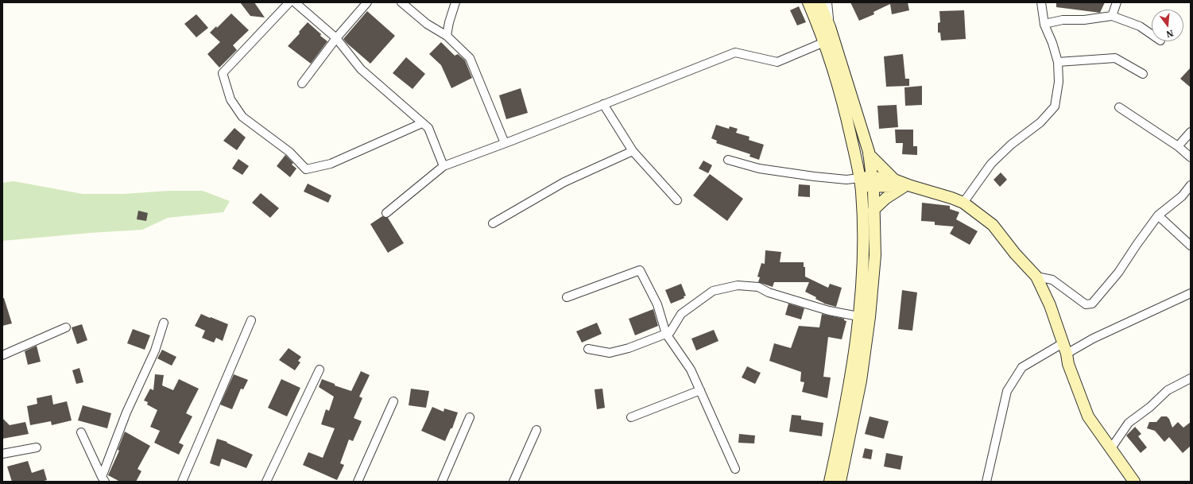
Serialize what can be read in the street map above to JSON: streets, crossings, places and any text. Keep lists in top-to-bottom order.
{
  "north": "bottom"
}
